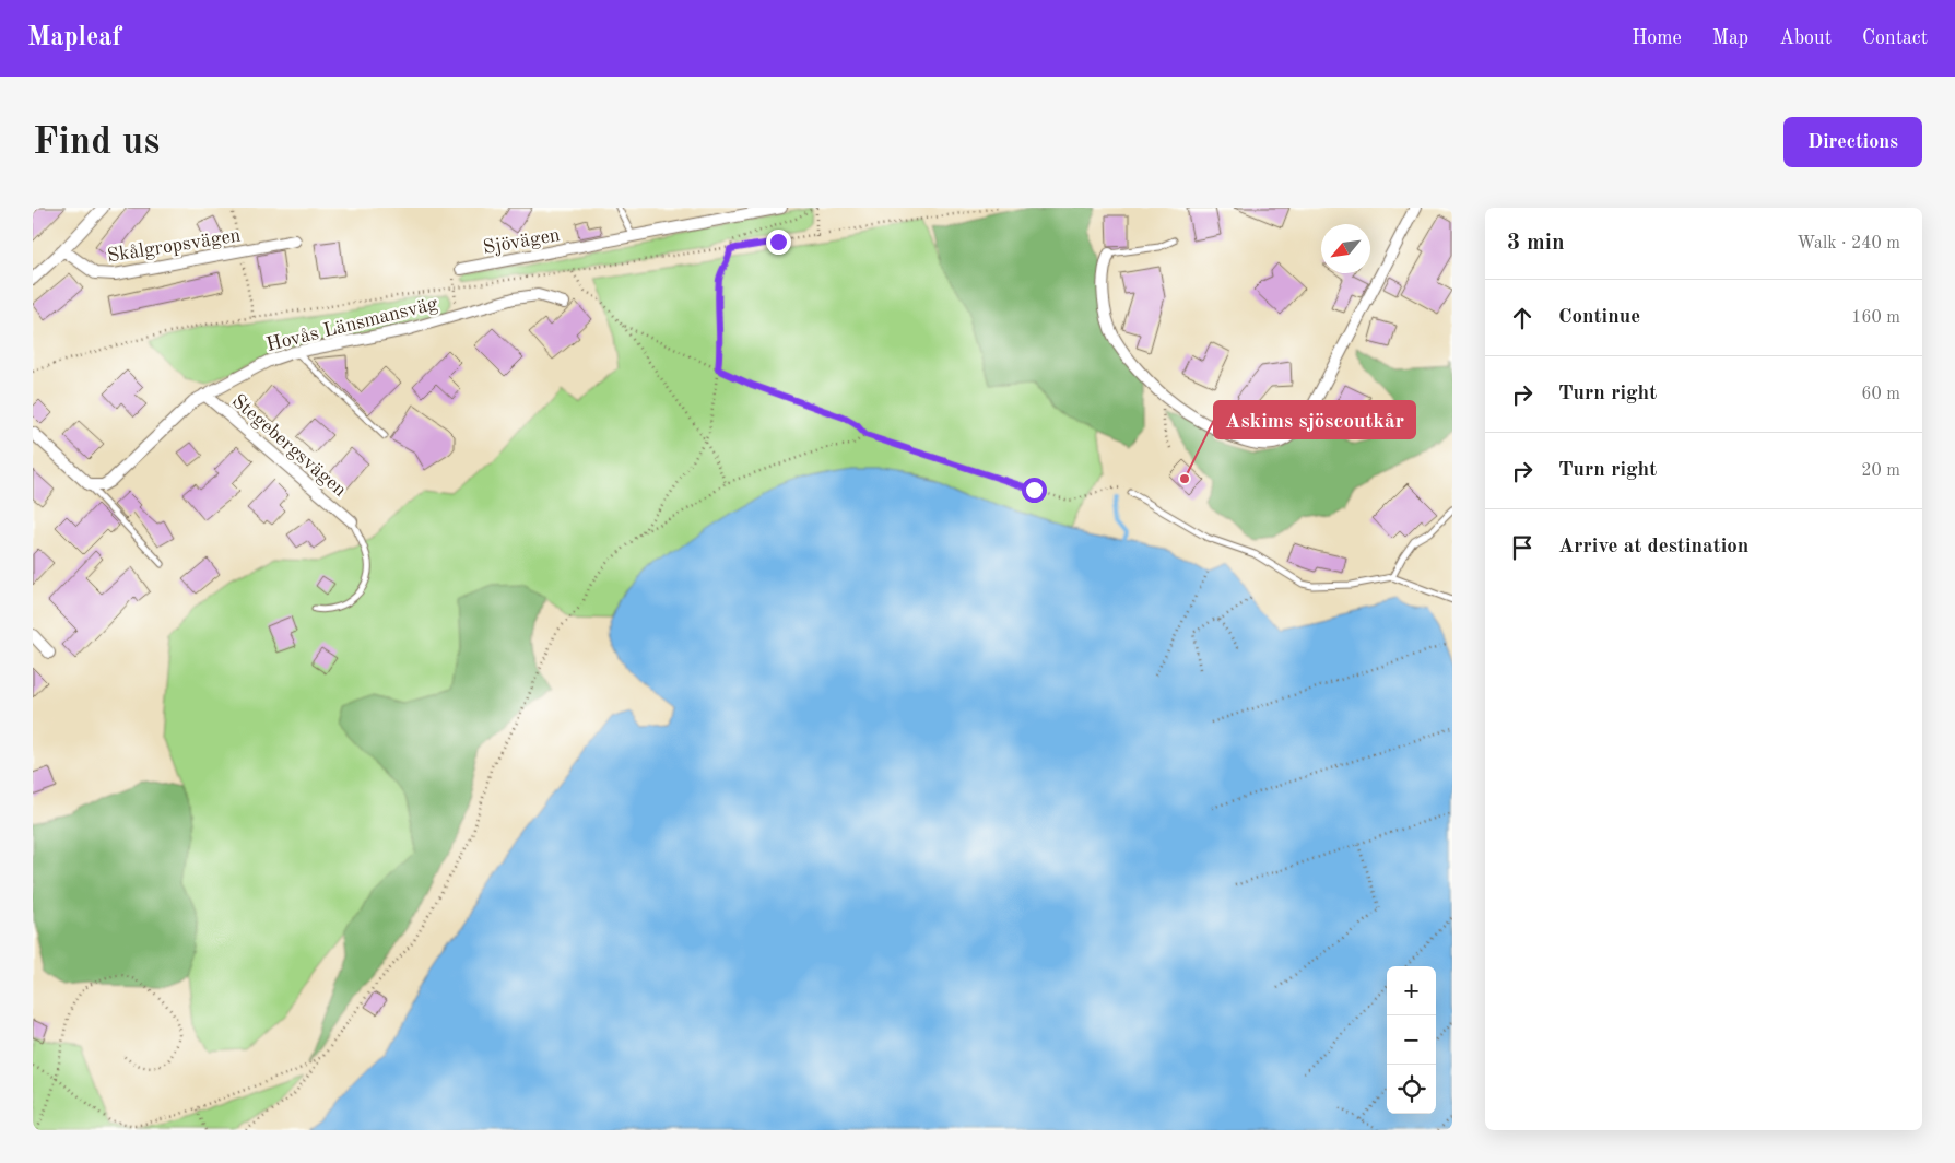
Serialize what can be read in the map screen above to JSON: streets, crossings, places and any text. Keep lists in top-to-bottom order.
{
  "streets": {
    "street": [
      "Sjövägen",
      "Skålgropsvägen",
      "Hovås Länsmansväg",
      "Stegebergsvägen"
    ]
  },
  "crossings": [
    ["Hovås Länsmansväg", "Stegebergsvägen"]
  ],
  "places": ["Askims sjöscoutkår"],
  "north": "bottom left",
  "page": {
    "header": "Mapleaf",
    "nav": [
      "Home",
      "Map",
      "About",
      "Contact"
    ],
    "buttons": "Directions",
    "title": "Find us",
    "heading": ["3 min", "Walk · 240 m"],
    "list": [
      ["Continue", "160 m"],
      ["Turn right", "60 m"],
      ["Turn right", "20 m"],
      "Arrive at destination"
    ],
    "map_buttons": ["+", "−"]
  }
}
